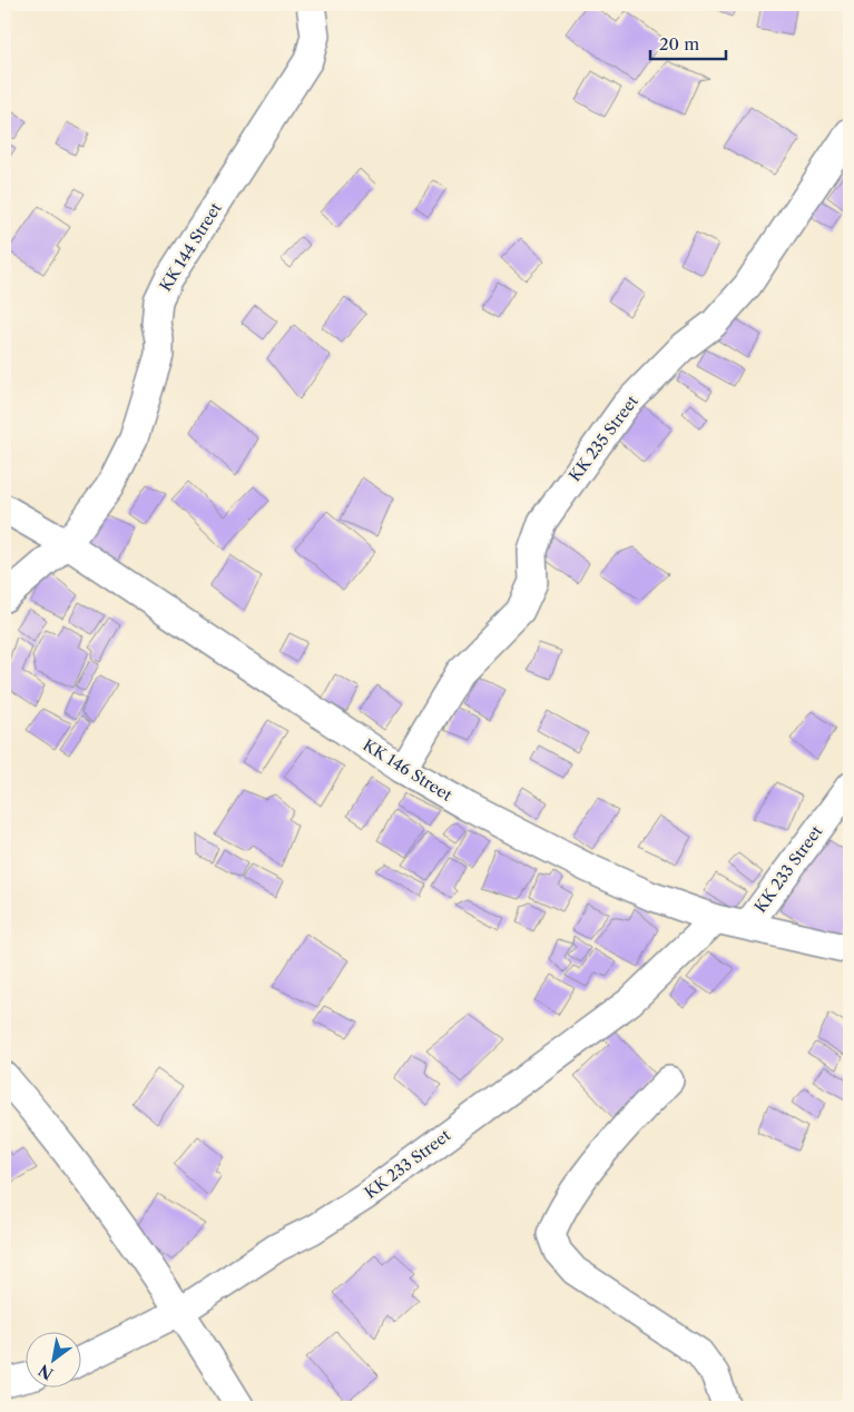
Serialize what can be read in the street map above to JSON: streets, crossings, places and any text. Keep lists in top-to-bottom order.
{
  "streets": {
    "street": [
      "KK 144 Street",
      "KK 235 Street",
      "KK 146 Street",
      "KK 233 Street"
    ]
  },
  "crossings": [
    ["KK 144 Street", "KK 146 Street"],
    ["KK 235 Street", "KK 146 Street"],
    ["KK 146 Street", "KK 233 Street"]
  ],
  "scale_bar": "20 m",
  "north": "bottom left"
}
